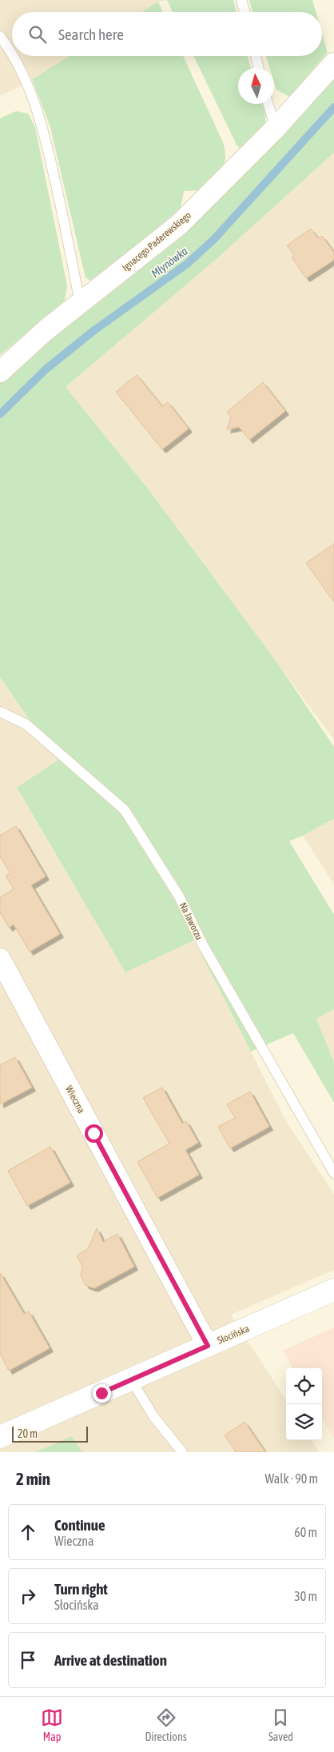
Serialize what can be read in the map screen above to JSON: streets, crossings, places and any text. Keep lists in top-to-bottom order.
{
  "streets": {
    "street": ["Ignacego Paderewskiego", "Wieczna", "Słocińska"],
    "lane": ["Na Jaworzu"]
  },
  "crossings": [
    ["Wieczna", "Słocińska"]
  ],
  "water": ["Młynówka"],
  "scale_bar": "20 m",
  "north": "top",
  "page": {
    "search": "Search here",
    "scale": "20 m",
    "heading": ["2 min", "Walk · 90 m"],
    "list": [
      ["Continue", "Wieczna", "60 m"],
      ["Turn right", "Słocińska", "30 m"],
      "Arrive at destination"
    ],
    "nav": ["Map", "Directions", "Saved"]
  }
}
